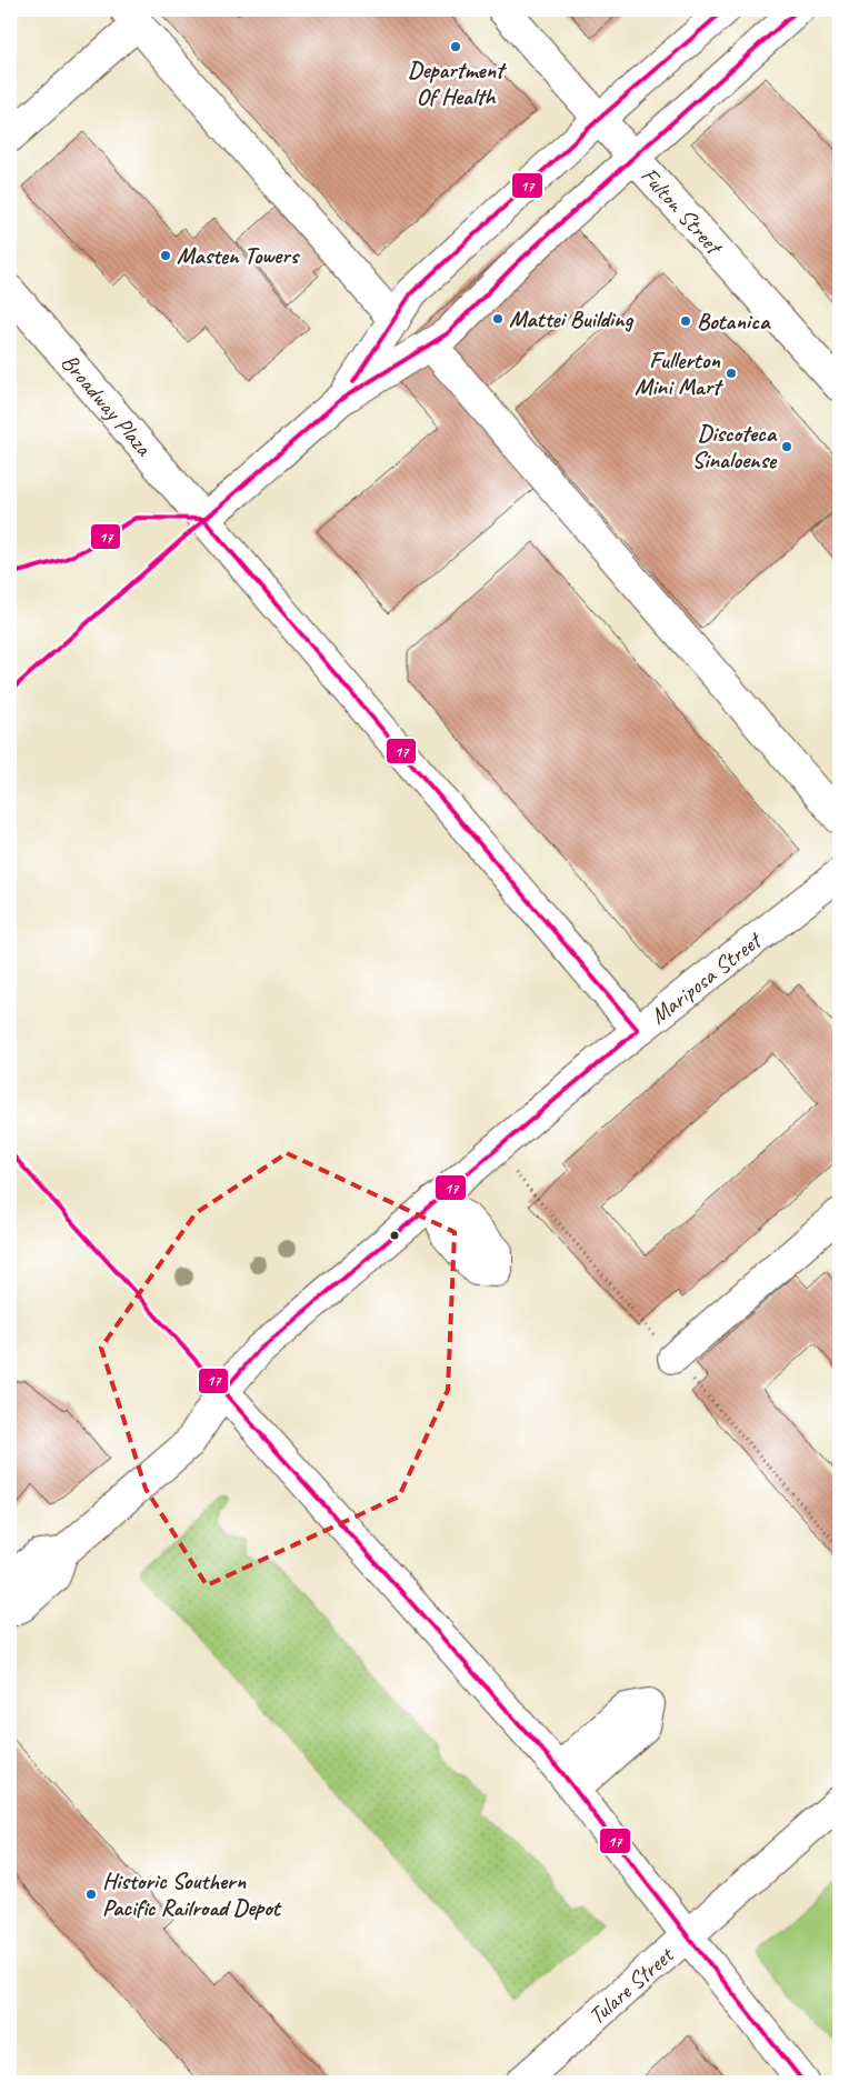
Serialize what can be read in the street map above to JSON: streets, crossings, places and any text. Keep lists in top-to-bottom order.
{
  "streets": {
    "street": [
      "Fulton Street",
      "Broadway Plaza",
      "Mariposa Street",
      "Tulare Street"
    ]
  },
  "crossings": [
    ["Broadway Plaza", "Mariposa Street"]
  ],
  "places": [
    "Department Of Health",
    "Masten Towers",
    "Mattei Building",
    "Botanica",
    "Fullerton Mini Mart",
    "Discoteca Sinaloense",
    "Historic Southern Pacific Railroad Depot"
  ],
  "lines": ["transit line 17"]
}
